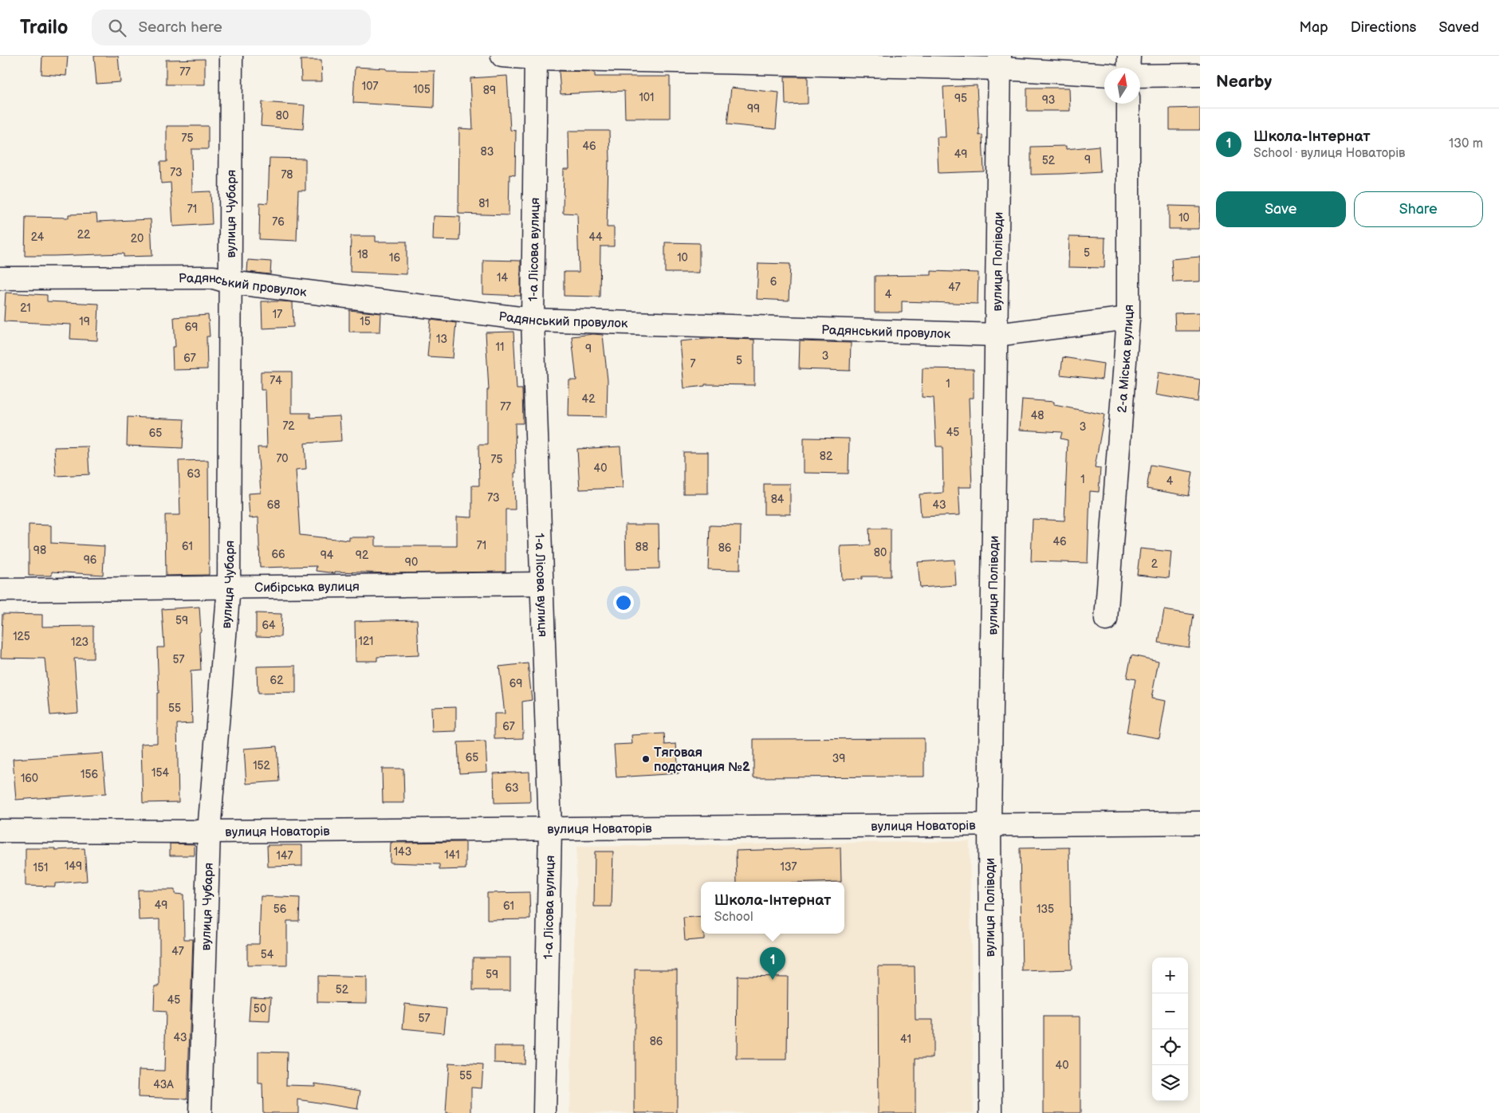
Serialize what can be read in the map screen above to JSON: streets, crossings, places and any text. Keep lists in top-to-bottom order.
{
  "streets": {
    "street": [
      "вулиця Чубаря",
      "1-а Лісова вулиця",
      "вулиця Поліводи",
      "Радянський провулок",
      "2-а Міська вулиця",
      "Сибірська вулиця",
      "вулиця Новаторів"
    ]
  },
  "crossings": [
    ["вулиця Чубаря", "Радянський провулок"],
    ["вулиця Чубаря", "Сибірська вулиця"],
    ["вулиця Чубаря", "вулиця Новаторів"],
    ["1-а Лісова вулиця", "Радянський провулок"],
    ["1-а Лісова вулиця", "Сибірська вулиця"],
    ["1-а Лісова вулиця", "вулиця Новаторів"],
    ["вулиця Поліводи", "Радянський провулок"],
    ["вулиця Поліводи", "вулиця Новаторів"],
    ["Радянський провулок", "2-а Міська вулиця"]
  ],
  "places": ["Тяговая подстанция №2"],
  "house_numbers": [
    "77",
    "107",
    "105",
    "89",
    "101",
    "95",
    "93",
    "99",
    "80",
    "75",
    "46",
    "83",
    "49",
    "9",
    "52",
    "73",
    "78",
    "81",
    "71",
    "10",
    "76",
    "22",
    "24",
    "44",
    "20",
    "5",
    "18",
    "16",
    "10",
    "14",
    "6",
    "47",
    "4",
    "21",
    "17",
    "19",
    "15",
    "69",
    "13",
    "11",
    "9",
    "3",
    "67",
    "5",
    "7",
    "74",
    "1",
    "42",
    "77",
    "48",
    "72",
    "3",
    "45",
    "65",
    "82",
    "70",
    "75",
    "40",
    "63",
    "1",
    "4",
    "73",
    "84",
    "68",
    "43",
    "46",
    "71",
    "61",
    "88",
    "86",
    "98",
    "80",
    "66",
    "94",
    "92",
    "96",
    "90",
    "2",
    "59",
    "64",
    "125",
    "121",
    "123",
    "57",
    "62",
    "69",
    "55",
    "67",
    "65",
    "39",
    "152",
    "154",
    "156",
    "160",
    "63",
    "143",
    "141",
    "147",
    "149",
    "137",
    "151",
    "49",
    "61",
    "56",
    "135",
    "47",
    "54",
    "59",
    "52",
    "45",
    "50",
    "57",
    "43",
    "41",
    "86",
    "40",
    "55",
    "43А"
  ],
  "north": "top",
  "page": {
    "header": "Trailo",
    "search": "Search here",
    "nav": ["Map", "Directions", "Saved"],
    "heading": "Nearby",
    "list": [
      {
        "mark": "1",
        "name": "Школа-Інтернат",
        "note": "School · вулиця Новаторів",
        "value": "130 m"
      }
    ],
    "buttons": ["Save", "Share"],
    "popup": ["Школа-Інтернат", "School"],
    "pins": "1",
    "map_buttons": ["+", "−"]
  }
}
